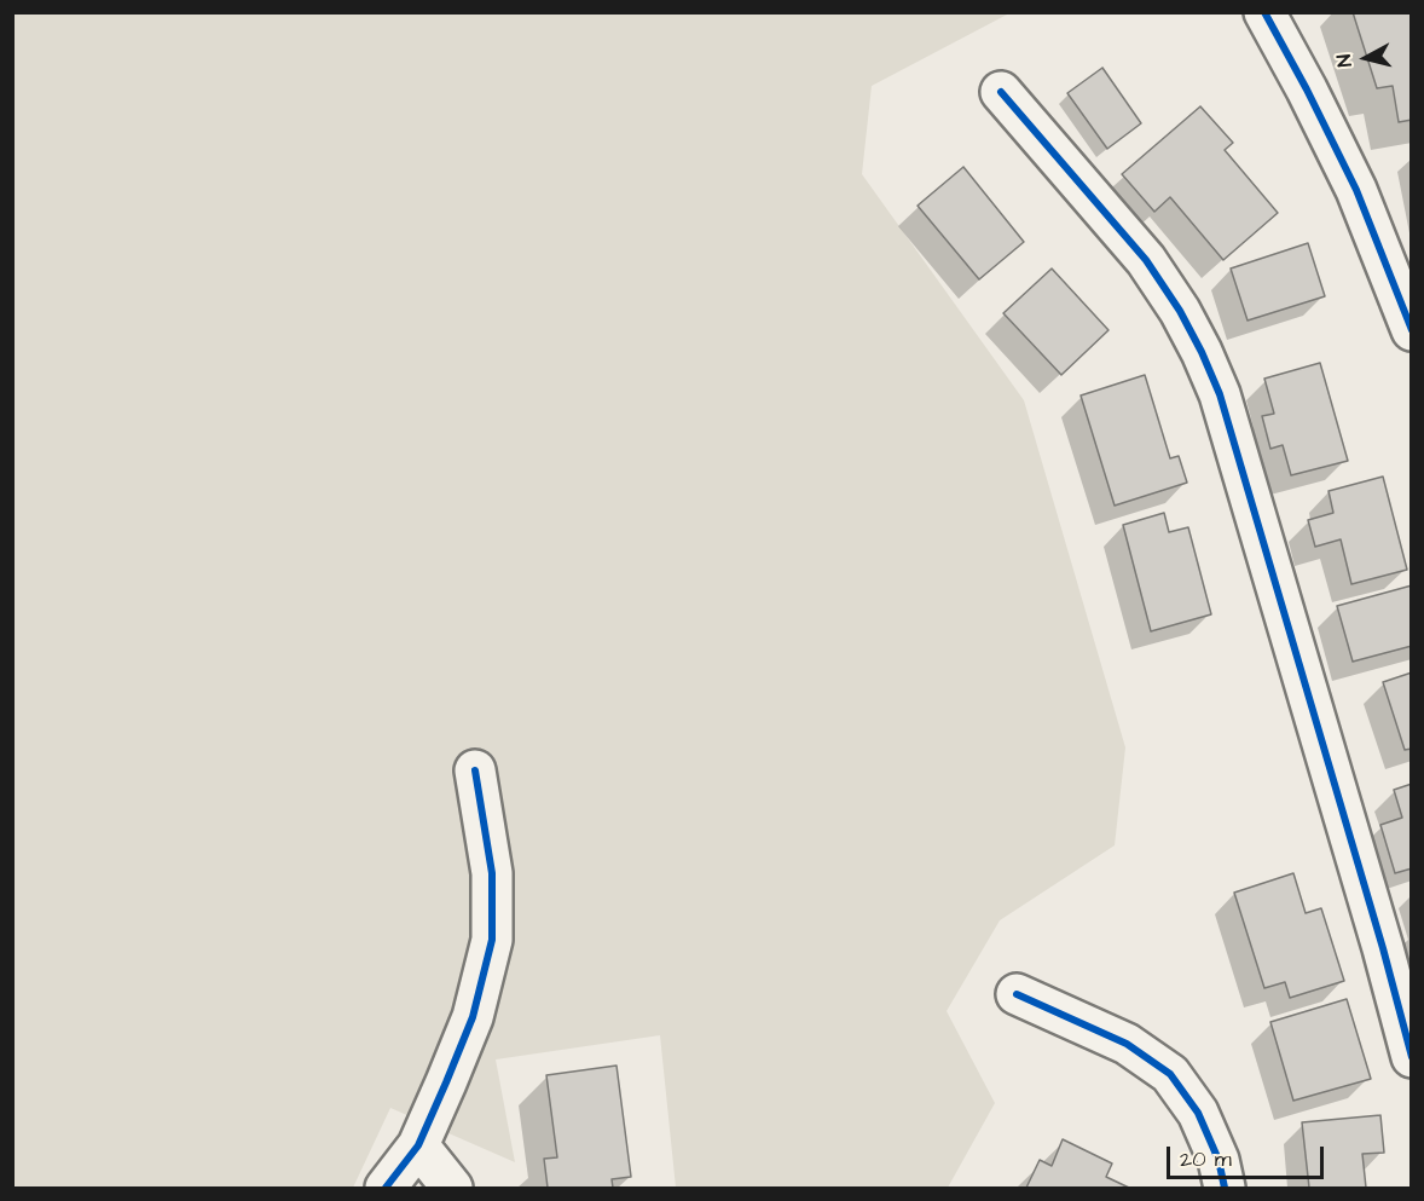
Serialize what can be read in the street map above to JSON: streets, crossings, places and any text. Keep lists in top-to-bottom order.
{
  "scale_bar": "20 m",
  "north": "left"
}
